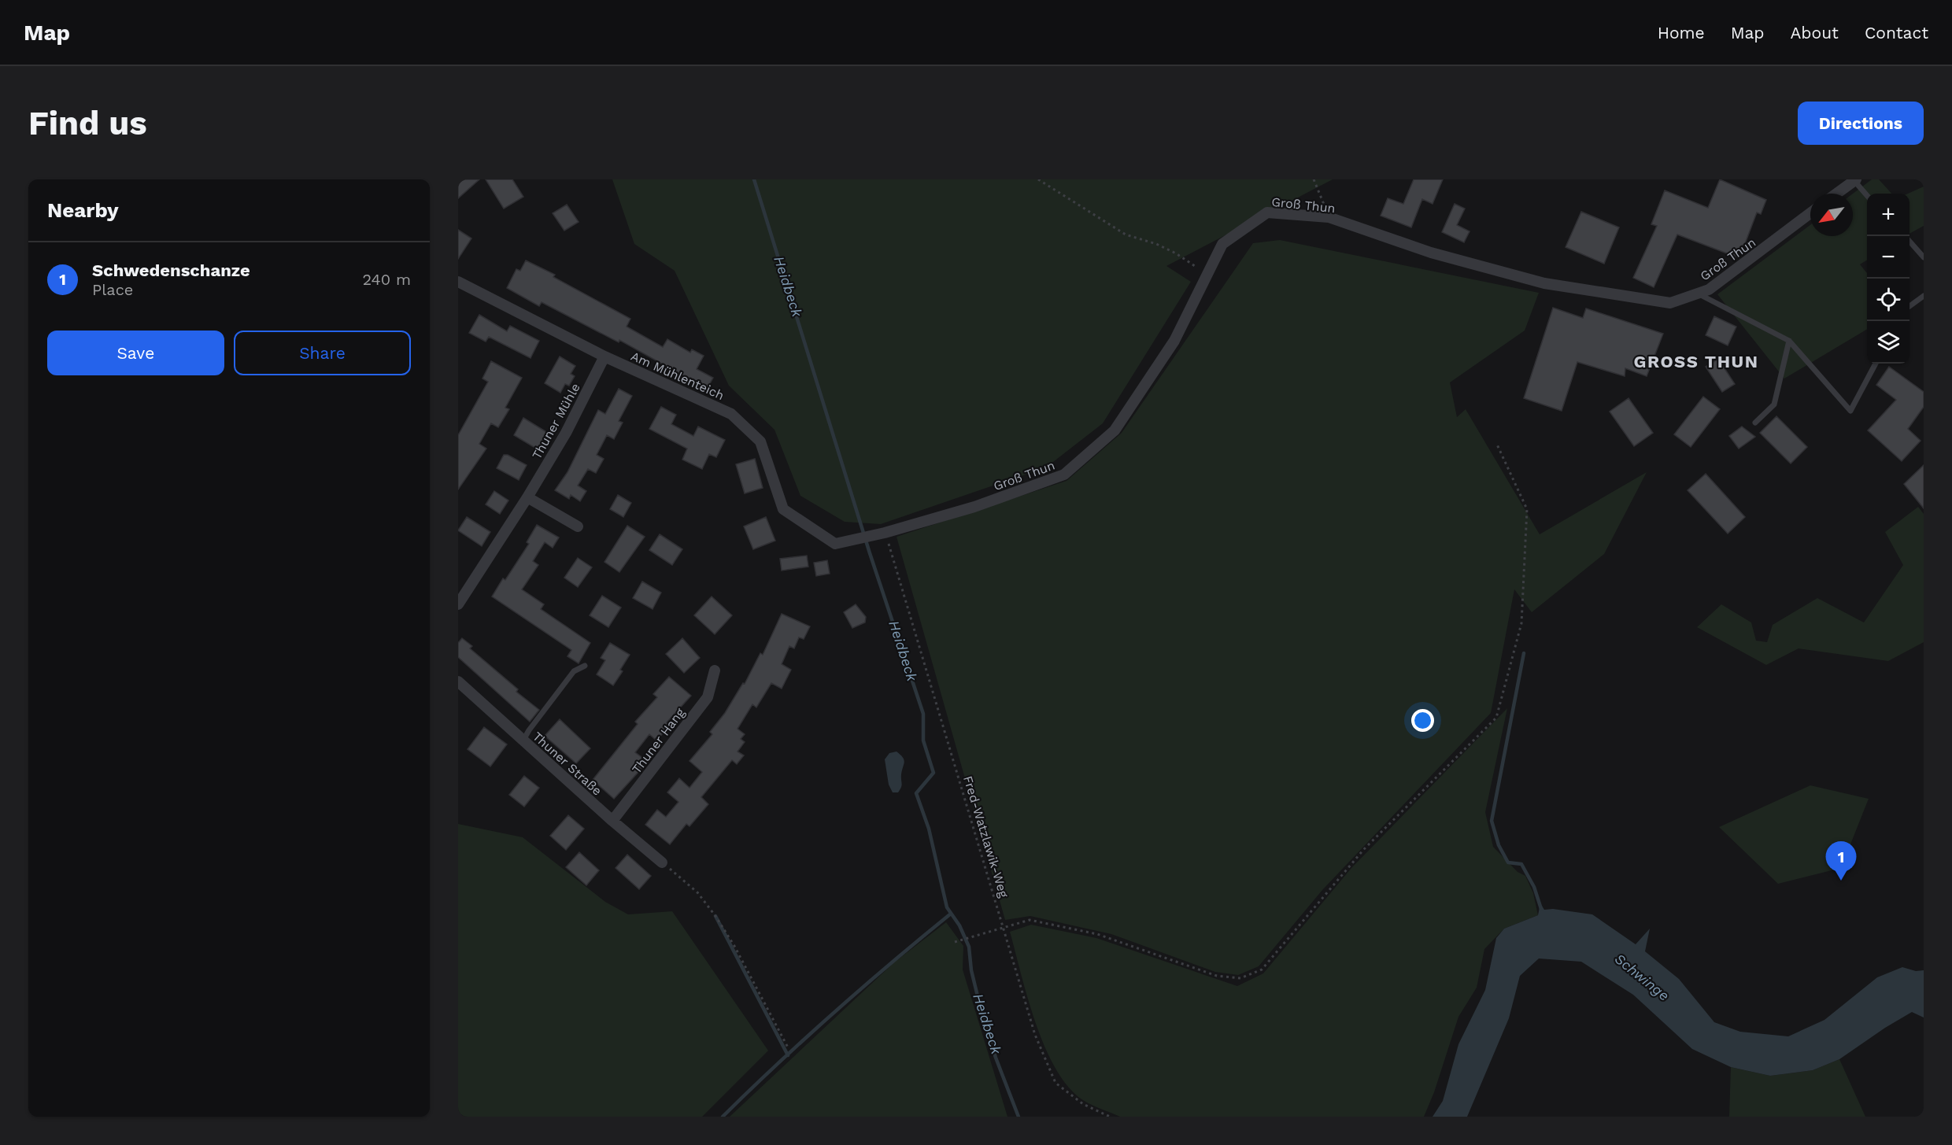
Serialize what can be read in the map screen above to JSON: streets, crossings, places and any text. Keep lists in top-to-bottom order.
{
  "streets": {
    "street": [
      "Groß Thun",
      "Am Mühlenteich",
      "Thuner Mühle",
      "Thuner Hang",
      "Thuner Straße"
    ],
    "path": ["Fred-Watzlawik-Weg"]
  },
  "crossings": [
    ["Groß Thun", "Am Mühlenteich"],
    ["Groß Thun", "Fred-Watzlawik-Weg"],
    ["Am Mühlenteich", "Thuner Mühle"],
    ["Thuner Hang", "Thuner Straße"]
  ],
  "districts": ["GROSS THUN"],
  "water": ["Heidbeck", "Schwinge"],
  "north": "bottom left",
  "page": {
    "header": "Map",
    "nav": [
      "Home",
      "Map",
      "About",
      "Contact"
    ],
    "buttons": [
      "Directions",
      ["Save", "Share"]
    ],
    "title": "Find us",
    "heading": "Nearby",
    "map_buttons": ["+", "−"],
    "list": [
      {
        "mark": "1",
        "name": "Schwedenschanze",
        "note": "Place",
        "value": "240 m"
      }
    ],
    "pins": "1"
  }
}
